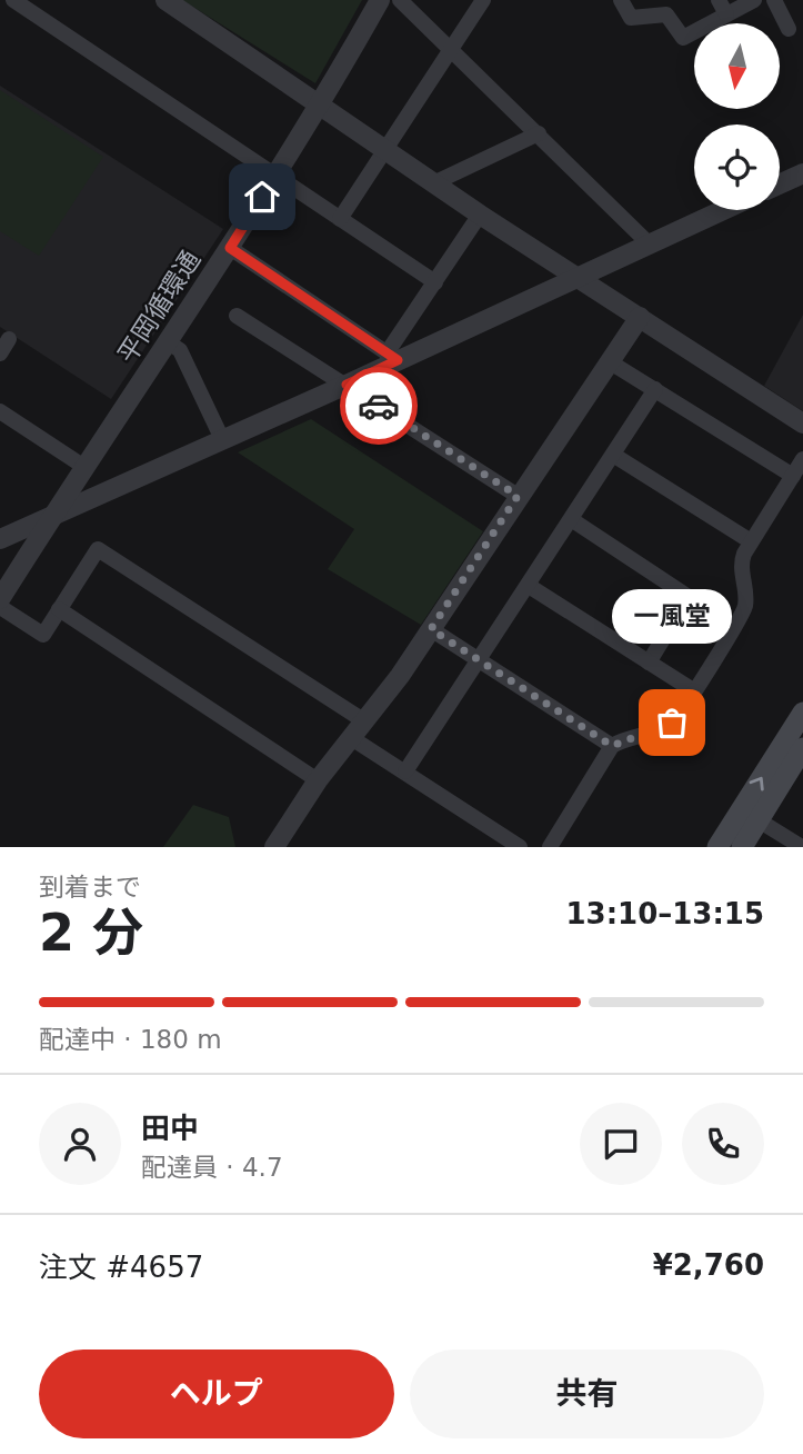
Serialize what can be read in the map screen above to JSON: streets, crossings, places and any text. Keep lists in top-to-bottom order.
{
  "streets": {
    "street": ["平岡循環通"]
  },
  "places": ["一風堂"],
  "north": "bottom",
  "page": {
    "bubble": "一風堂",
    "heading": ["2 分", "到着まで", "13:10–13:15"],
    "panel": [
      "田中",
      "配達員 · 4.7",
      "注文 #4657",
      "¥2,760"
    ],
    "bar": "配達中 · 180 m",
    "buttons": ["ヘルプ", "共有"]
  }
}
